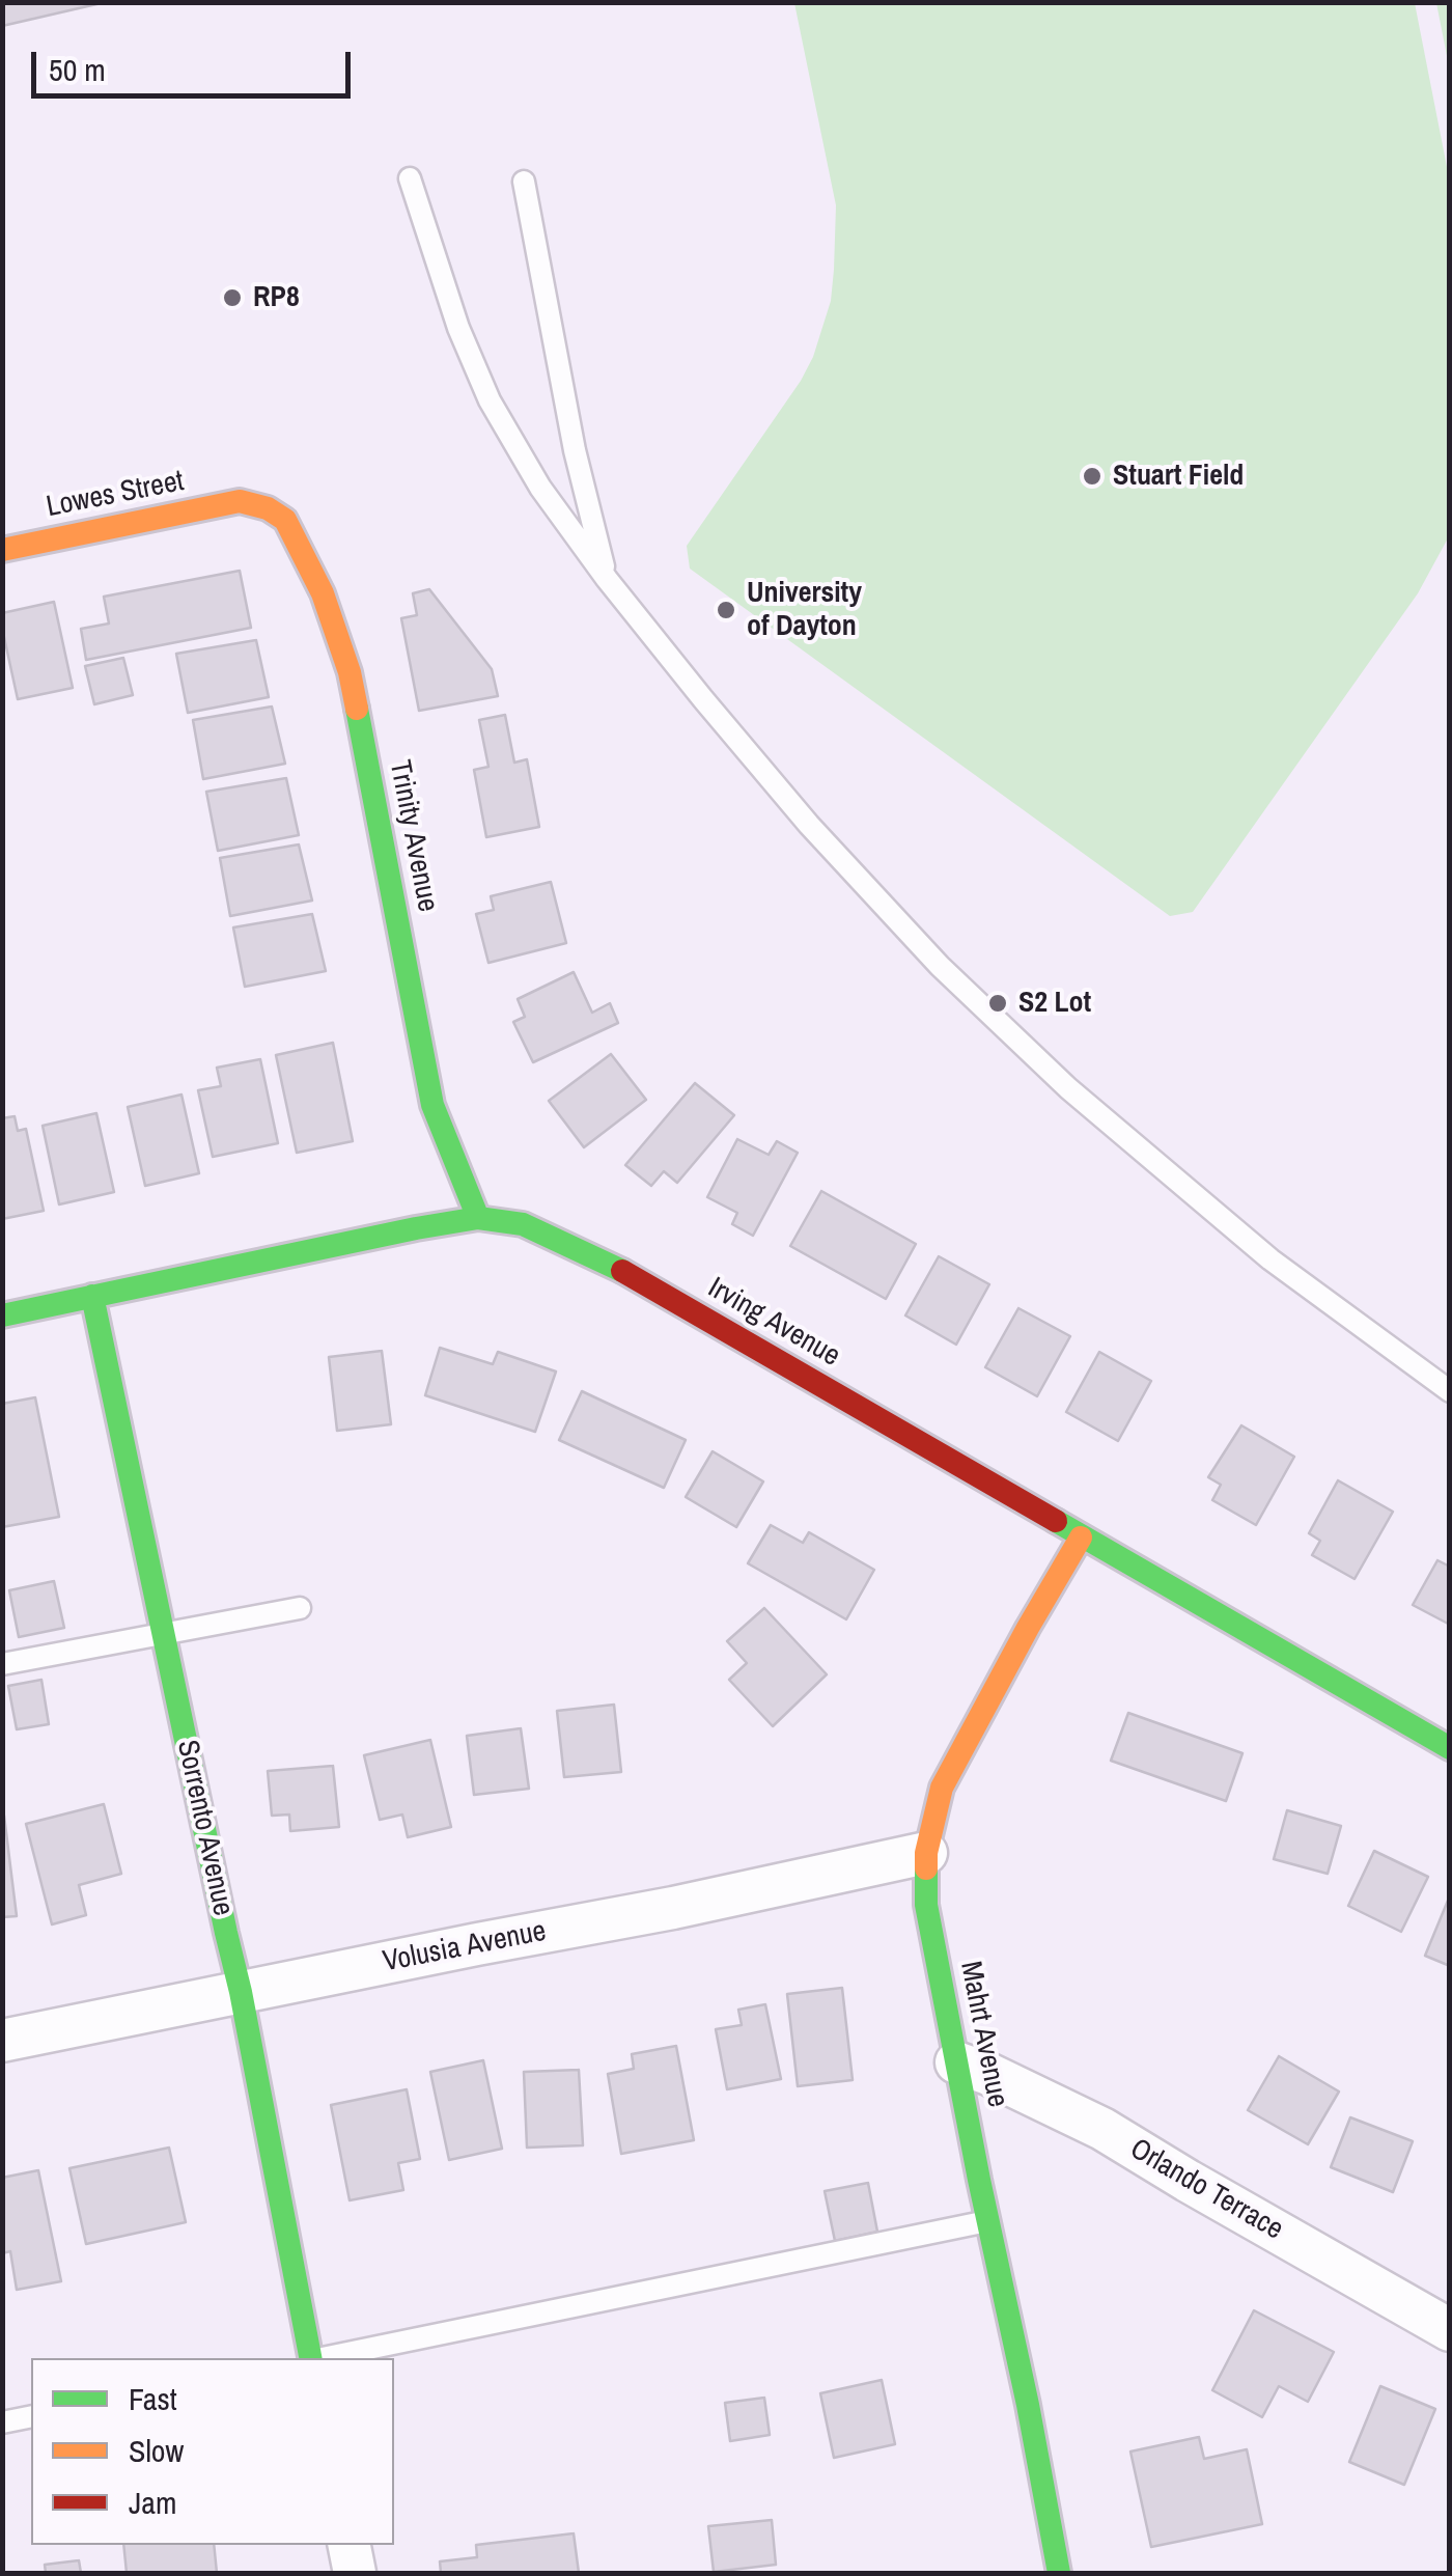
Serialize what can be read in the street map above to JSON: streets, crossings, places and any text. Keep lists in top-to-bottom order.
{
  "streets": {
    "street": [
      "Lowes Street",
      "Trinity Avenue",
      "Irving Avenue",
      "Sorrento Avenue",
      "Volusia Avenue",
      "Mahrt Avenue",
      "Orlando Terrace"
    ]
  },
  "crossings": [
    ["Lowes Street", "Trinity Avenue"],
    ["Trinity Avenue", "Irving Avenue"],
    ["Irving Avenue", "Sorrento Avenue"],
    ["Irving Avenue", "Mahrt Avenue"],
    ["Sorrento Avenue", "Volusia Avenue"],
    ["Volusia Avenue", "Mahrt Avenue"],
    ["Mahrt Avenue", "Orlando Terrace"]
  ],
  "places": [
    "RP8",
    "Stuart Field",
    "University of Dayton",
    "S2 Lot"
  ],
  "legend": ["Fast", "Slow", "Jam"],
  "scale_bar": "50 m"
}
